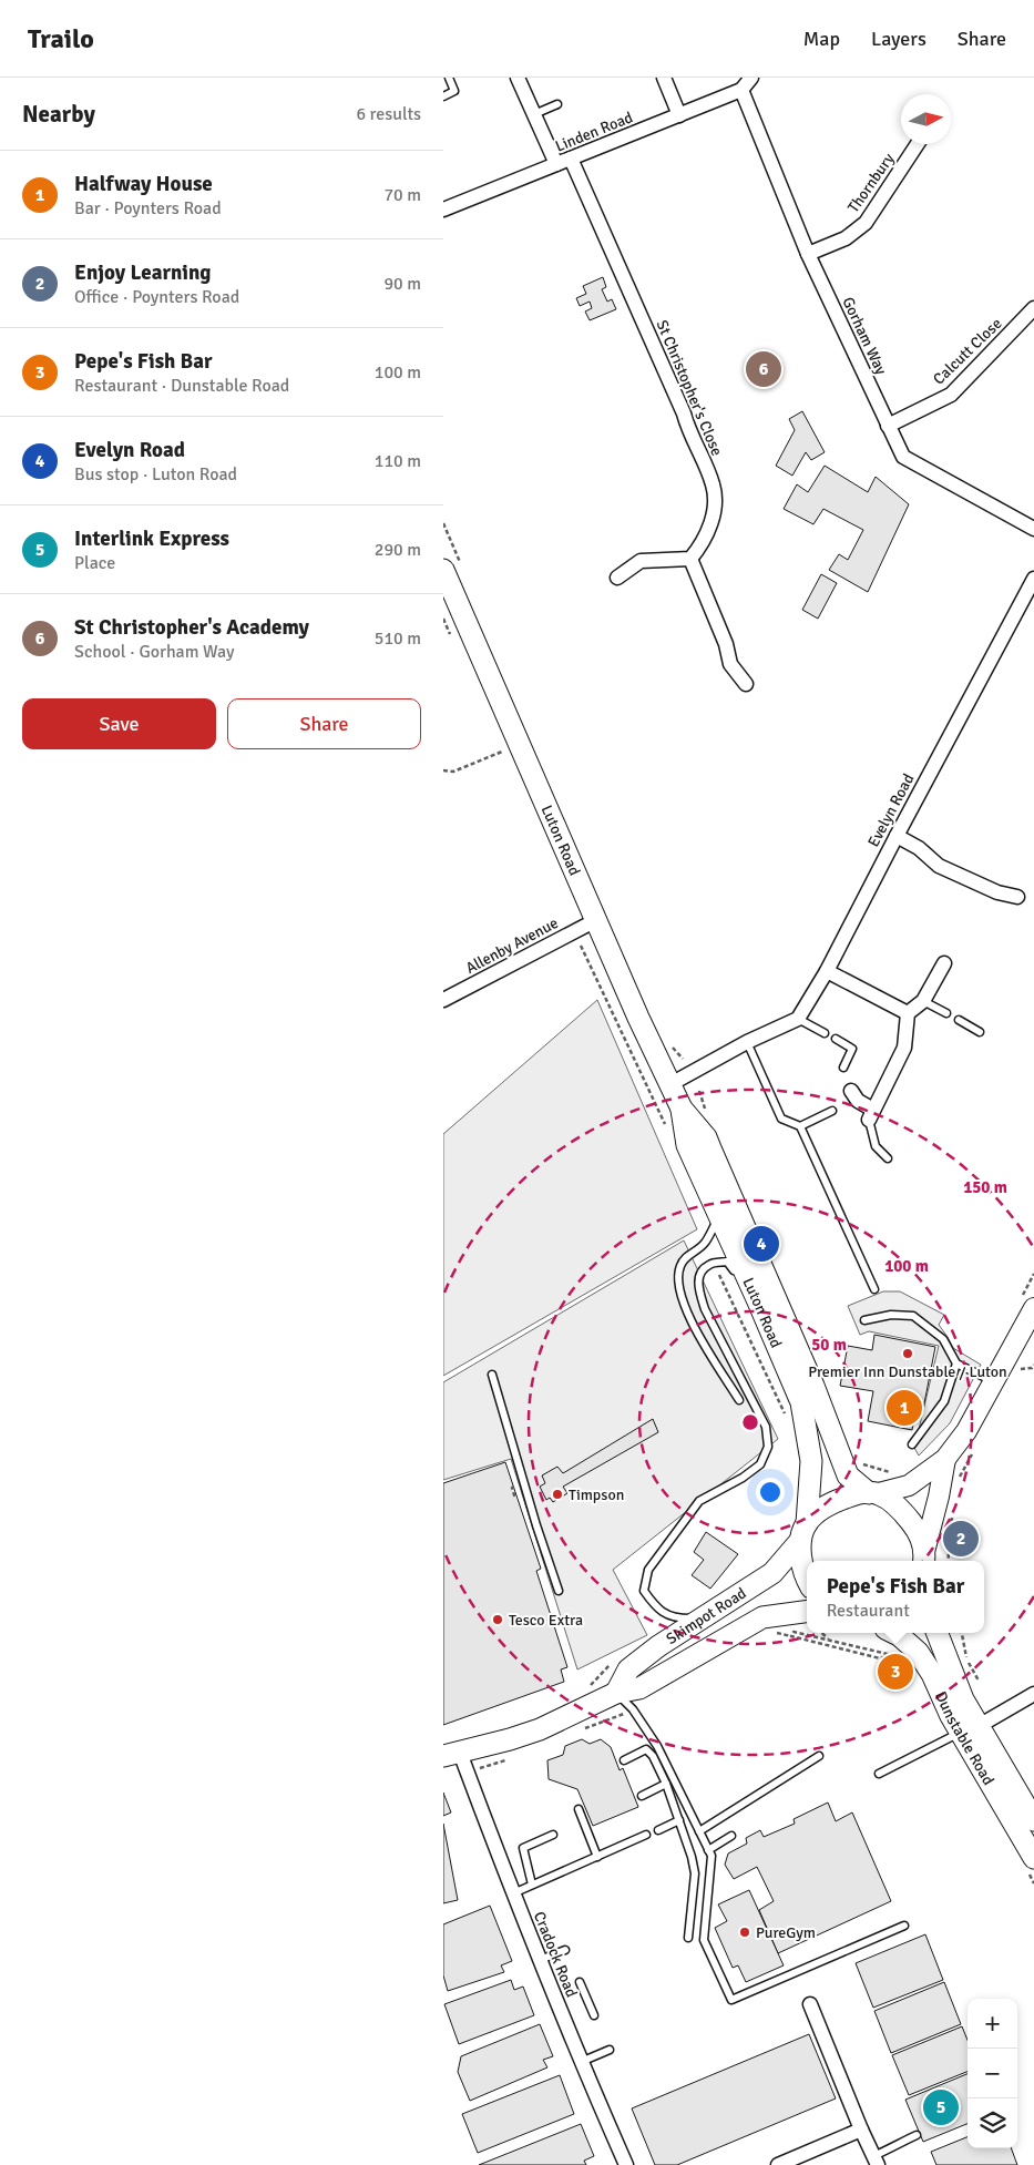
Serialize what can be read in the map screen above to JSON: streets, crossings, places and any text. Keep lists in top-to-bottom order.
{
  "streets": {
    "main road": ["Luton Road", "Skimpot Road", "Dunstable Road"],
    "street": [
      "Linden Road",
      "Thornbury",
      "Gorham Way",
      "Calcutt Close",
      "St Christopher's Close",
      "Evelyn Road",
      "Allenby Avenue",
      "Cradock Road"
    ]
  },
  "crossings": [
    ["Linden Road", "Gorham Way"],
    ["Linden Road", "St Christopher's Close"],
    ["Thornbury", "Gorham Way"],
    ["Gorham Way", "Calcutt Close"],
    ["Luton Road", "Allenby Avenue"],
    ["Luton Road", "Skimpot Road"],
    ["Skimpot Road", "Cradock Road"]
  ],
  "places": [
    "Premier Inn Dunstable / Luton",
    "Timpson",
    "Tesco Extra",
    "PureGym"
  ],
  "north": "right",
  "page": {
    "header": "Trailo",
    "nav": ["Map", "Layers", "Share"],
    "heading": ["Nearby", "6 results"],
    "list": [
      {
        "mark": "1",
        "name": "Halfway House",
        "note": "Bar · Poynters Road",
        "value": "70 m"
      },
      {
        "mark": "2",
        "name": "Enjoy Learning",
        "note": "Office · Poynters Road",
        "value": "90 m"
      },
      {
        "mark": "3",
        "name": "Pepe's Fish Bar",
        "note": "Restaurant · Dunstable Road",
        "value": "100 m"
      },
      {
        "mark": "4",
        "name": "Evelyn Road",
        "note": "Bus stop · Luton Road",
        "value": "110 m"
      },
      {
        "mark": "5",
        "name": "Interlink Express",
        "note": "Place",
        "value": "290 m"
      },
      {
        "mark": "6",
        "name": "St Christopher's Academy",
        "note": "School · Gorham Way",
        "value": "510 m"
      }
    ],
    "pins": [
      "6",
      "4",
      "1",
      "2",
      "3",
      "5"
    ],
    "buttons": ["Save", "Share"],
    "popup": ["Pepe's Fish Bar", "Restaurant"],
    "map_buttons": ["+", "−"]
  },
  "rings": ["150 m", "100 m", "50 m"]
}
